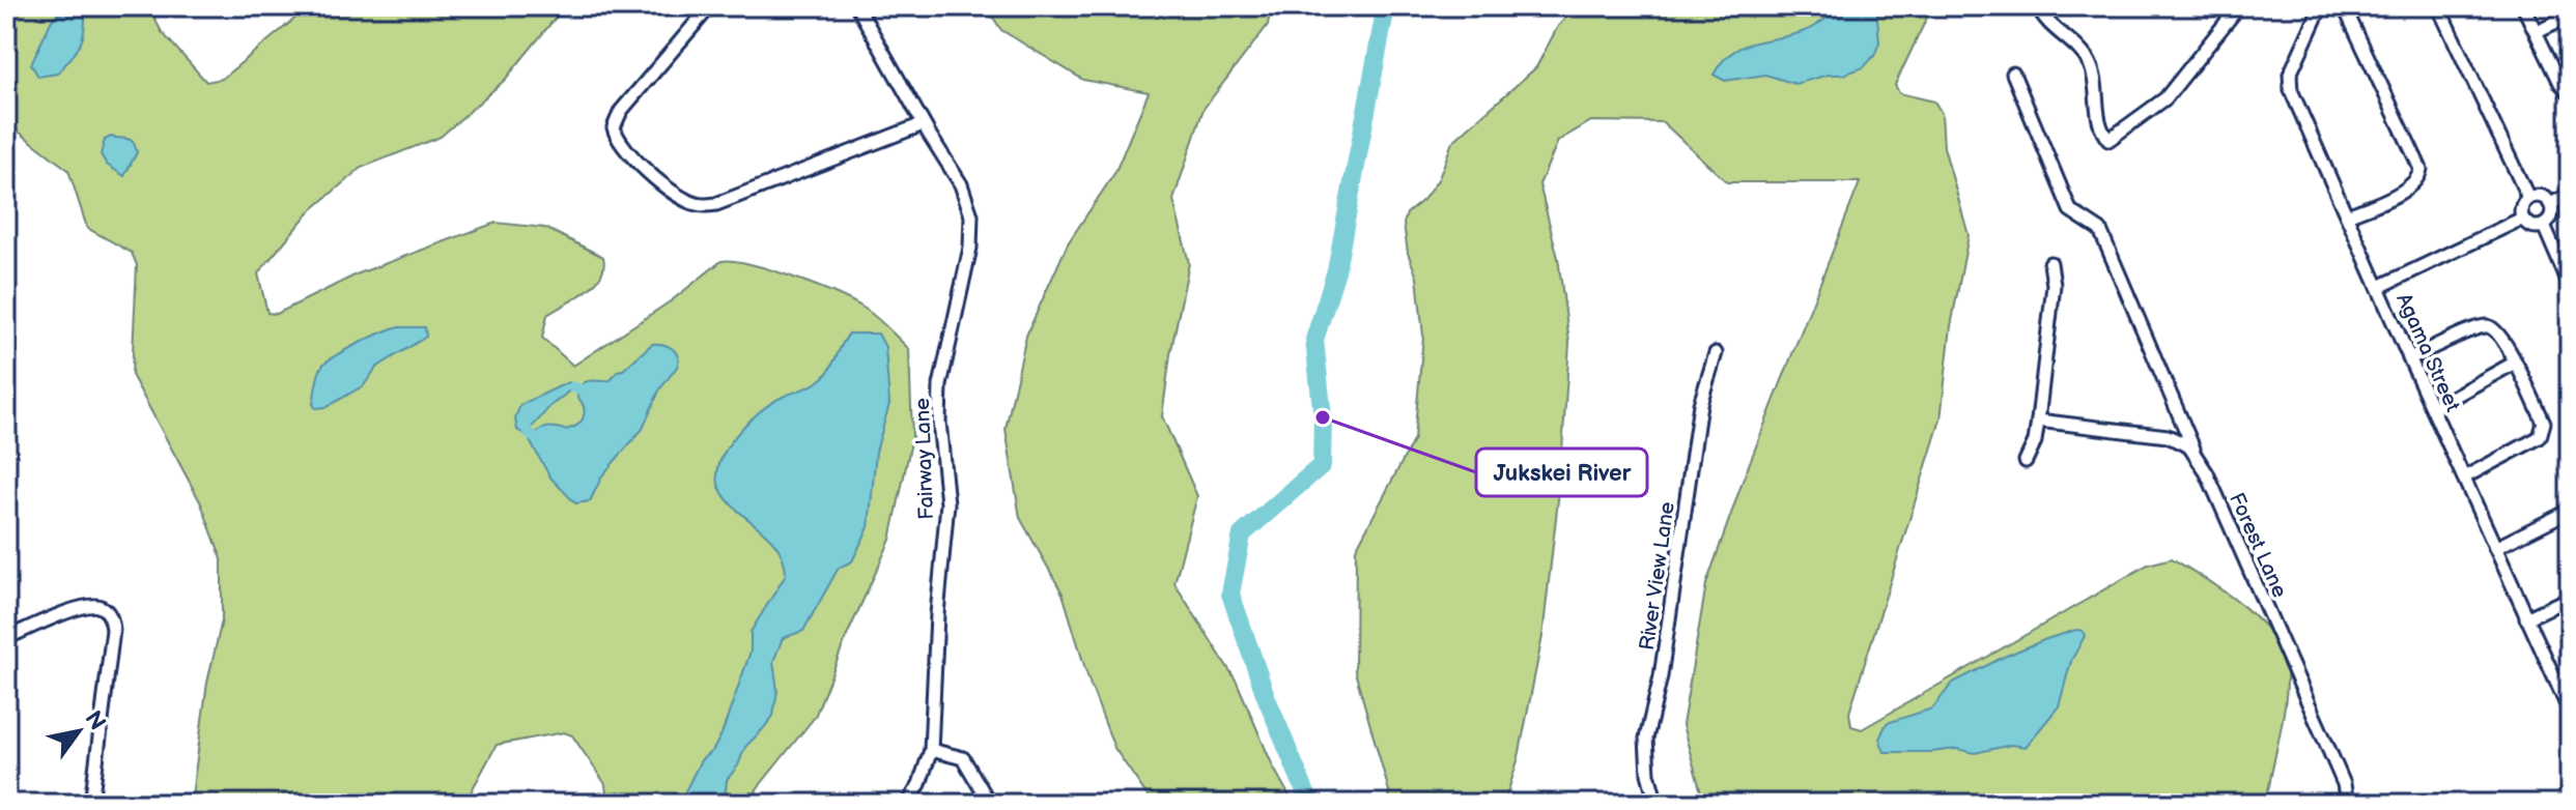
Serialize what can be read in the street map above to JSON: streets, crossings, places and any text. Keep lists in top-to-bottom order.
{
  "streets": {
    "street": [
      "Agama Street",
      "Fairway Lane",
      "Forest Lane",
      "River View Lane"
    ]
  },
  "places": ["Jukskei River"],
  "north": "top right"
}
